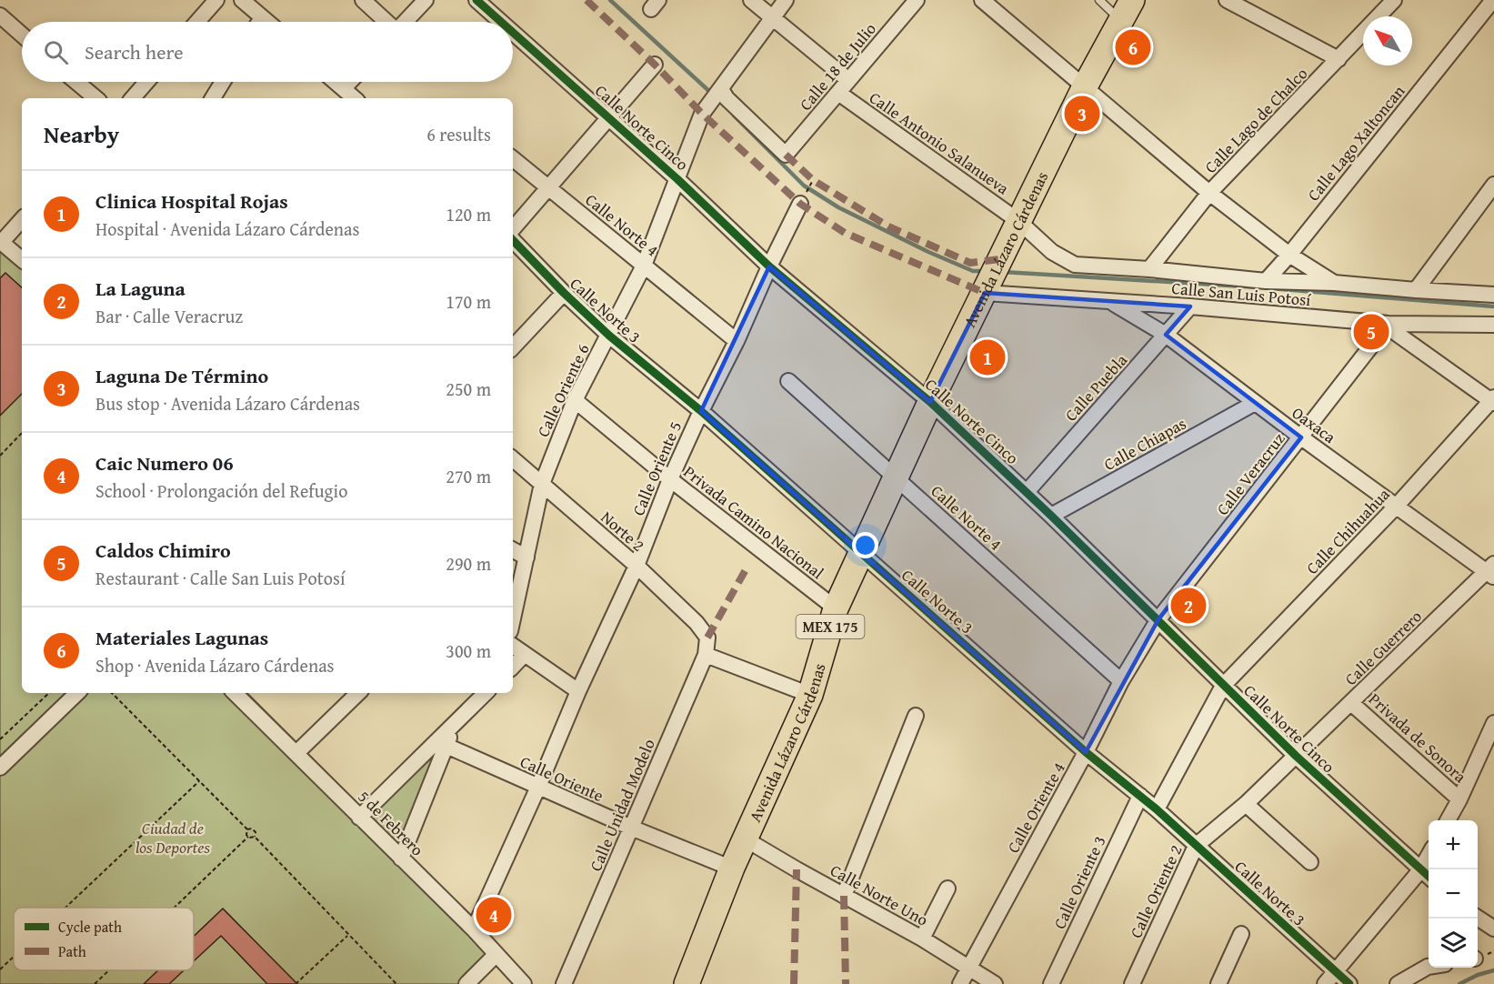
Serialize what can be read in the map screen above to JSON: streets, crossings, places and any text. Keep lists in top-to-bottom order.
{
  "streets": {
    "main road": ["Avenida Lázaro Cárdenas", "MEX 175"],
    "street": [
      "Calle 18 de Julio",
      "Calle Lago de Chalco",
      "Calle Norte Cinco",
      "Calle Antonio Salanueva",
      "Calle Lago Xaltoncan",
      "Calle Norte 4",
      "Calle San Luis Potosí",
      "Calle Norte 3",
      "Calle Puebla",
      "Calle Oriente 6",
      "Oaxaca",
      "Calle Chiapas",
      "Calle Oriente 5",
      "Calle Veracruz",
      "Privada Camino Nacional",
      "Norte 2",
      "Calle Chihuahua",
      "Calle Guerrero",
      "Privada de Sonora",
      "Calle Oriente",
      "Calle Unidad Modelo",
      "Calle Oriente 4",
      "5 de Febrero",
      "Calle Oriente 3",
      "Calle Oriente 2",
      "Calle Norte Uno"
    ]
  },
  "crossings": [
    ["Calle 18 de Julio", "Calle Antonio Salanueva"],
    ["Calle 18 de Julio", "Calle Oriente 6"],
    ["Calle Lago de Chalco", "Calle San Luis Potosí"],
    ["Calle Norte Cinco", "Avenida Lázaro Cárdenas"],
    ["Calle Norte Cinco", "Calle Puebla"],
    ["Calle Norte Cinco", "Calle Oriente 6"],
    ["Calle Norte Cinco", "Calle Chiapas"],
    ["Calle Norte Cinco", "Calle Oriente 5"],
    ["Calle Norte Cinco", "Calle Veracruz"],
    ["Calle Norte Cinco", "Calle Chihuahua"],
    ["Calle Norte Cinco", "Calle Guerrero"],
    ["Calle Norte Cinco", "Calle Oriente 4"],
    ["Calle Norte Cinco", "Calle Oriente 2"],
    ["Calle Antonio Salanueva", "Avenida Lázaro Cárdenas"],
    ["Calle Antonio Salanueva", "Calle San Luis Potosí"],
    ["Calle Lago Xaltoncan", "Calle San Luis Potosí"],
    ["Calle Norte 4", "Avenida Lázaro Cárdenas"],
    ["Calle Norte 4", "Calle Oriente 6"],
    ["Calle Norte 4", "Calle Oriente 5"],
    ["Calle Norte 4", "Calle Oriente 4"],
    ["Avenida Lázaro Cárdenas", "Calle San Luis Potosí"],
    ["Avenida Lázaro Cárdenas", "Calle Norte 3"],
    ["Avenida Lázaro Cárdenas", "Privada Camino Nacional"],
    ["Avenida Lázaro Cárdenas", "Calle Norte Uno"],
    ["Calle San Luis Potosí", "Calle Puebla"],
    ["Calle San Luis Potosí", "Oaxaca"],
    ["Calle San Luis Potosí", "Calle Veracruz"],
    ["Calle Norte 3", "Calle Oriente 6"],
    ["Calle Norte 3", "Calle Oriente 5"],
    ["Calle Norte 3", "Calle Chihuahua"],
    ["Calle Norte 3", "Calle Oriente 4"],
    ["Calle Norte 3", "Calle Oriente 3"],
    ["Calle Norte 3", "Calle Oriente 2"],
    ["Calle Puebla", "Oaxaca"],
    ["Calle Oriente 6", "Privada Camino Nacional"],
    ["Calle Oriente 6", "Norte 2"],
    ["Oaxaca", "Calle Chiapas"],
    ["Oaxaca", "Calle Veracruz"],
    ["Oaxaca", "Calle Chihuahua"],
    ["Oaxaca", "Calle Guerrero"],
    ["Calle Oriente 5", "Privada Camino Nacional"],
    ["Calle Oriente 5", "Norte 2"],
    ["Calle Oriente 5", "Calle Oriente"],
    ["Calle Oriente 5", "5 de Febrero"],
    ["Calle Veracruz", "Calle Oriente 4"],
    ["Norte 2", "Calle Unidad Modelo"],
    ["Calle Guerrero", "Privada de Sonora"],
    ["Calle Guerrero", "Calle Oriente 2"],
    ["Calle Oriente", "Calle Unidad Modelo"],
    ["Calle Oriente 4", "Calle Norte Uno"]
  ],
  "parks": ["Ciudad de los Deportes"],
  "legend": ["Cycle path", "Path"],
  "north": "top left",
  "page": {
    "search": "Search here",
    "pins": [
      "6",
      "3",
      "5",
      "1",
      "2",
      "4"
    ],
    "heading": ["Nearby", "6 results"],
    "list": [
      {
        "mark": "1",
        "name": "Clinica Hospital Rojas",
        "note": "Hospital · Avenida Lázaro Cárdenas",
        "value": "120 m"
      },
      {
        "mark": "2",
        "name": "La Laguna",
        "note": "Bar · Calle Veracruz",
        "value": "170 m"
      },
      {
        "mark": "3",
        "name": "Laguna De Término",
        "note": "Bus stop · Avenida Lázaro Cárdenas",
        "value": "250 m"
      },
      {
        "mark": "4",
        "name": "Caic Numero 06",
        "note": "School · Prolongación del Refugio",
        "value": "270 m"
      },
      {
        "mark": "5",
        "name": "Caldos Chimiro",
        "note": "Restaurant · Calle San Luis Potosí",
        "value": "290 m"
      },
      {
        "mark": "6",
        "name": "Materiales Lagunas",
        "note": "Shop · Avenida Lázaro Cárdenas",
        "value": "300 m"
      }
    ],
    "map_buttons": ["+", "−"]
  }
}
